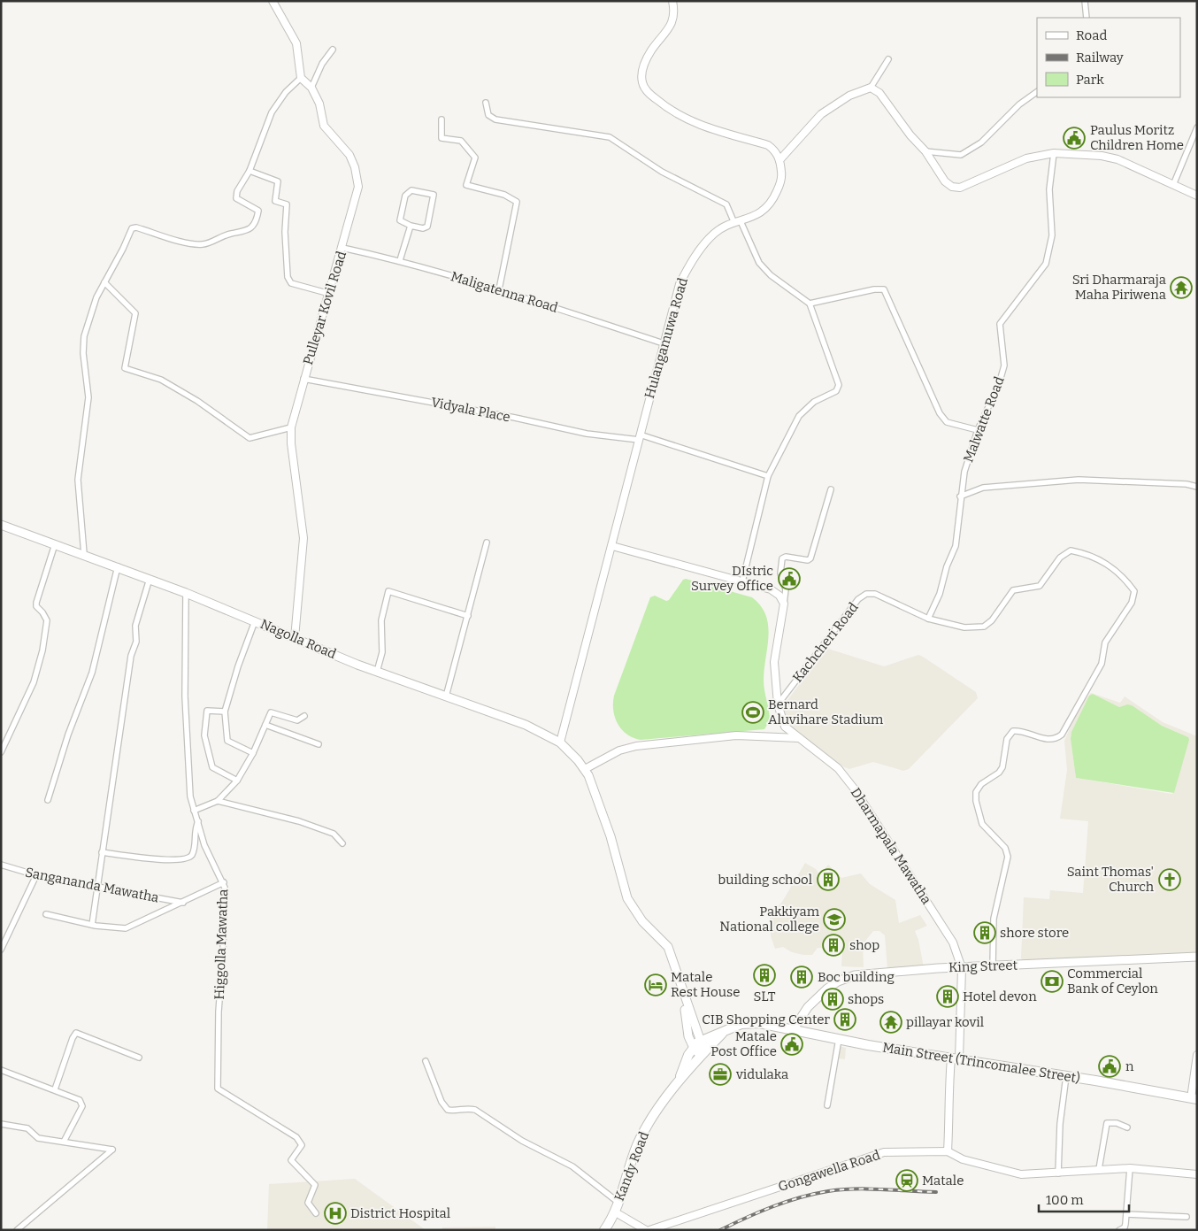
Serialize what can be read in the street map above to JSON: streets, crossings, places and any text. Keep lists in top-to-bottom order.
{
  "streets": {
    "highway": ["Main Street (Trincomalee Street)", "Kandy Road"],
    "main road": ["Nagolla Road", "King Street"],
    "street": [
      "Maligatenna Road",
      "Pulleyar Kovil Road",
      "Hulangamuwa Road",
      "Vidyala Place",
      "Malwatte Road",
      "Kachcheri Road",
      "Dharmapala Mawatha",
      "Sangananda Mawatha",
      "Higgolla Mawatha",
      "Gongawella Road"
    ]
  },
  "crossings": [
    ["Maligatenna Road", "Pulleyar Kovil Road"],
    ["Maligatenna Road", "Hulangamuwa Road"],
    ["Pulleyar Kovil Road", "Vidyala Place"],
    ["Pulleyar Kovil Road", "Nagolla Road"],
    ["Hulangamuwa Road", "Vidyala Place"],
    ["Hulangamuwa Road", "Nagolla Road"],
    ["Malwatte Road", "Kachcheri Road"],
    ["Nagolla Road", "Higgolla Mawatha"],
    ["Kachcheri Road", "Dharmapala Mawatha"],
    ["Dharmapala Mawatha", "King Street"],
    ["King Street", "Main Street (Trincomalee Street)"],
    ["King Street", "Kandy Road"],
    ["Main Street (Trincomalee Street)", "Kandy Road"],
    ["Kandy Road", "Gongawella Road"]
  ],
  "places": {
    "public building": [
      "Paulus Moritz Children Home",
      "DIstric Survey Office",
      "Matale Post Office",
      "n"
    ],
    "temple": ["Sri Dharmaraja Maha Piriwena", "pillayar kovil"],
    "sports": ["Bernard Aluvihare Stadium"],
    "building": [
      "building school",
      "shore store",
      "shop",
      "SLT",
      "Boc building",
      "Hotel devon",
      "shops",
      "CIB Shopping Center"
    ],
    "church": ["Saint Thomas' Church"],
    "school or university": ["Pakkiyam National college"],
    "bank": ["Commercial Bank of Ceylon"],
    "hotel": ["Matale Rest House"],
    "office": ["vidulaka"],
    "station": ["Matale"],
    "hospital": ["District Hospital"]
  },
  "legend": ["Road", "Railway", "Park"],
  "scale_bar": "100 m"
}
